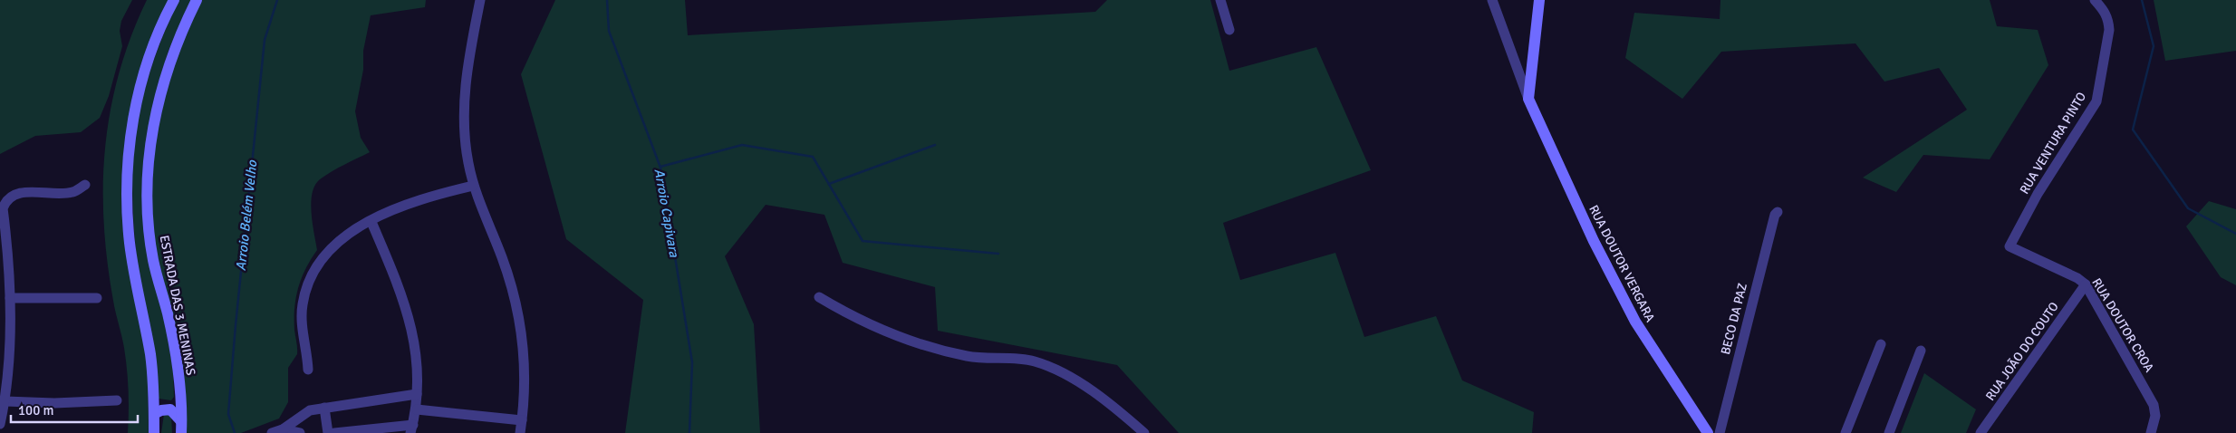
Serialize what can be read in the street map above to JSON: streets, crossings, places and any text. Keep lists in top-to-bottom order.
{
  "streets": {
    "main road": ["RUA DOUTOR VERGARA", "ESTRADA DAS 3 MENINAS"],
    "street": [
      "RUA VENTURA PINTO",
      "BECO DA PAZ",
      "RUA DOUTOR CROA",
      "RUA JOÃO DO COUTO"
    ]
  },
  "crossings": [
    ["RUA VENTURA PINTO", "RUA DOUTOR CROA"],
    ["RUA DOUTOR CROA", "RUA JOÃO DO COUTO"]
  ],
  "water": ["Arroio Capivara", "Arroio Belém Velho"],
  "scale_bar": "100 m"
}
